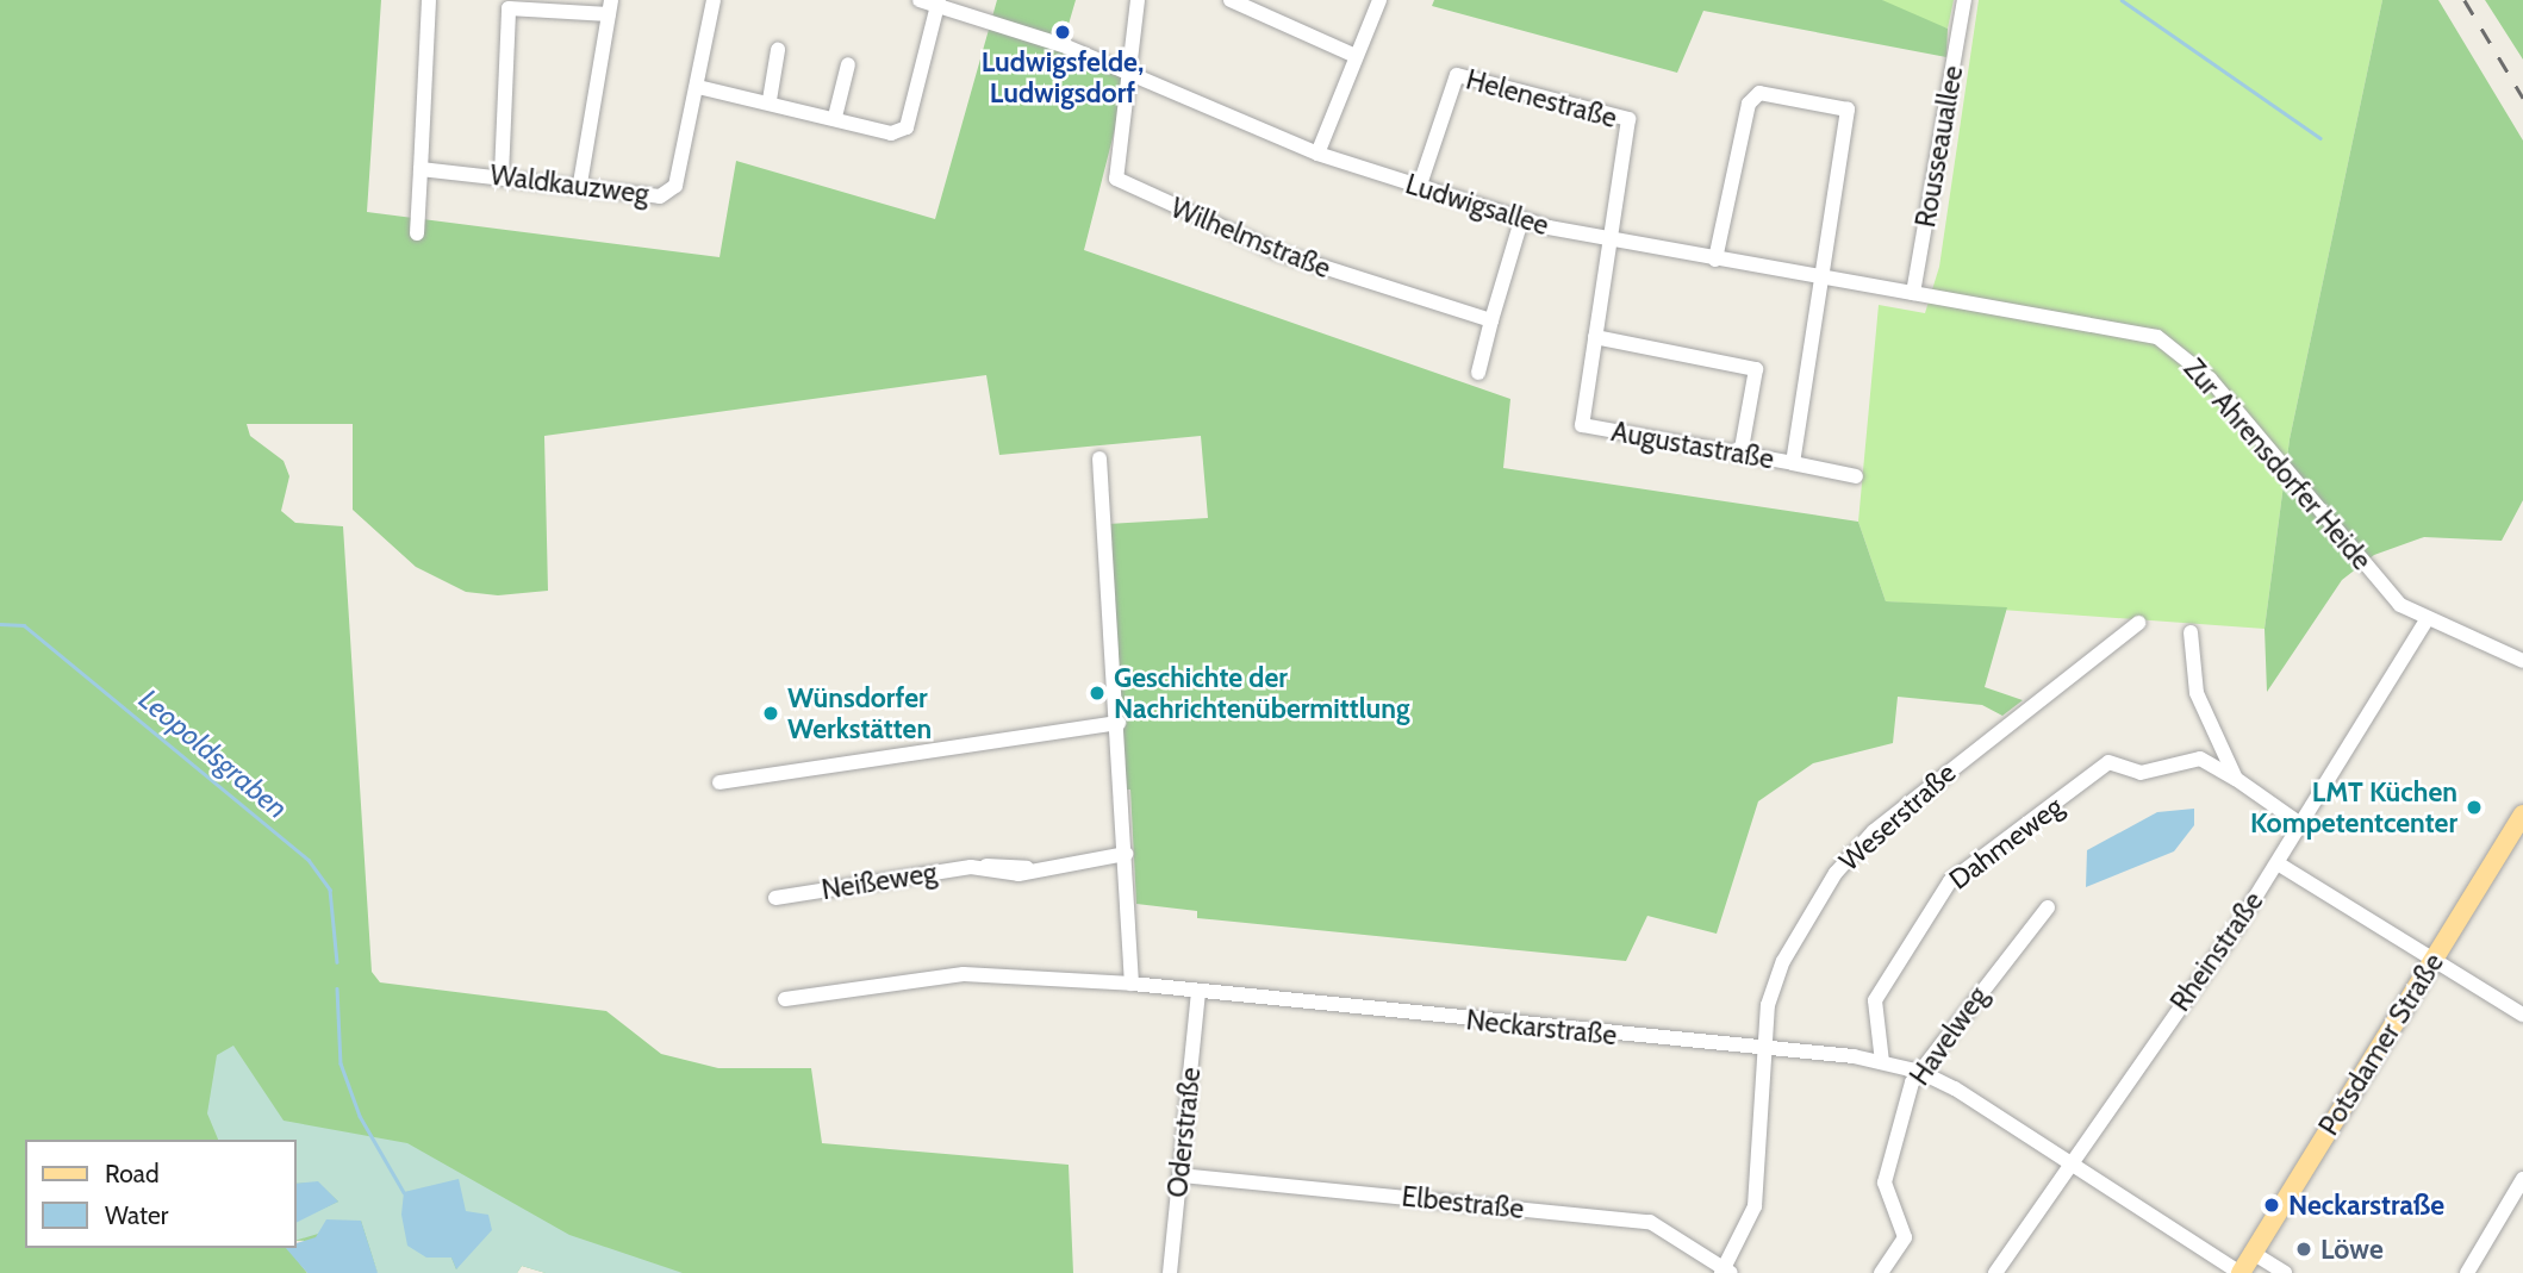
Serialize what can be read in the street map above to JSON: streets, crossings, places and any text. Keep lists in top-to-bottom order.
{
  "streets": {
    "main road": ["Potsdamer Straße"],
    "street": [
      "Helenestraße",
      "Rousseauallee",
      "Waldkauzweg",
      "Ludwigsallee",
      "Wilhelmstraße",
      "Augustastraße",
      "Zur Ahrensdorfer Heide",
      "Weserstraße",
      "Dahmeweg",
      "Neißeweg",
      "Rheinstraße",
      "Neckarstraße",
      "Havelweg",
      "Oderstraße",
      "Elbestraße"
    ]
  },
  "crossings": [
    ["Helenestraße", "Ludwigsallee"],
    ["Helenestraße", "Augustastraße"],
    ["Rousseauallee", "Ludwigsallee"],
    ["Rousseauallee", "Zur Ahrensdorfer Heide"],
    ["Ludwigsallee", "Wilhelmstraße"],
    ["Ludwigsallee", "Augustastraße"],
    ["Ludwigsallee", "Zur Ahrensdorfer Heide"],
    ["Zur Ahrensdorfer Heide", "Rheinstraße"],
    ["Weserstraße", "Neckarstraße"],
    ["Weserstraße", "Elbestraße"],
    ["Dahmeweg", "Neckarstraße"],
    ["Rheinstraße", "Neckarstraße"],
    ["Neckarstraße", "Havelweg"],
    ["Neckarstraße", "Potsdamer Straße"],
    ["Neckarstraße", "Oderstraße"],
    ["Oderstraße", "Elbestraße"]
  ],
  "water": ["Leopoldsgraben"],
  "places": [
    "Ludwigsfelde, Ludwigsdorf",
    "Geschichte der Nachrichtenübermittlung",
    "Wünsdorfer Werkstätten",
    "LMT Küchen Kompetentcenter",
    "Neckarstraße",
    "Löwe"
  ],
  "legend": ["Road", "Water"]
}
